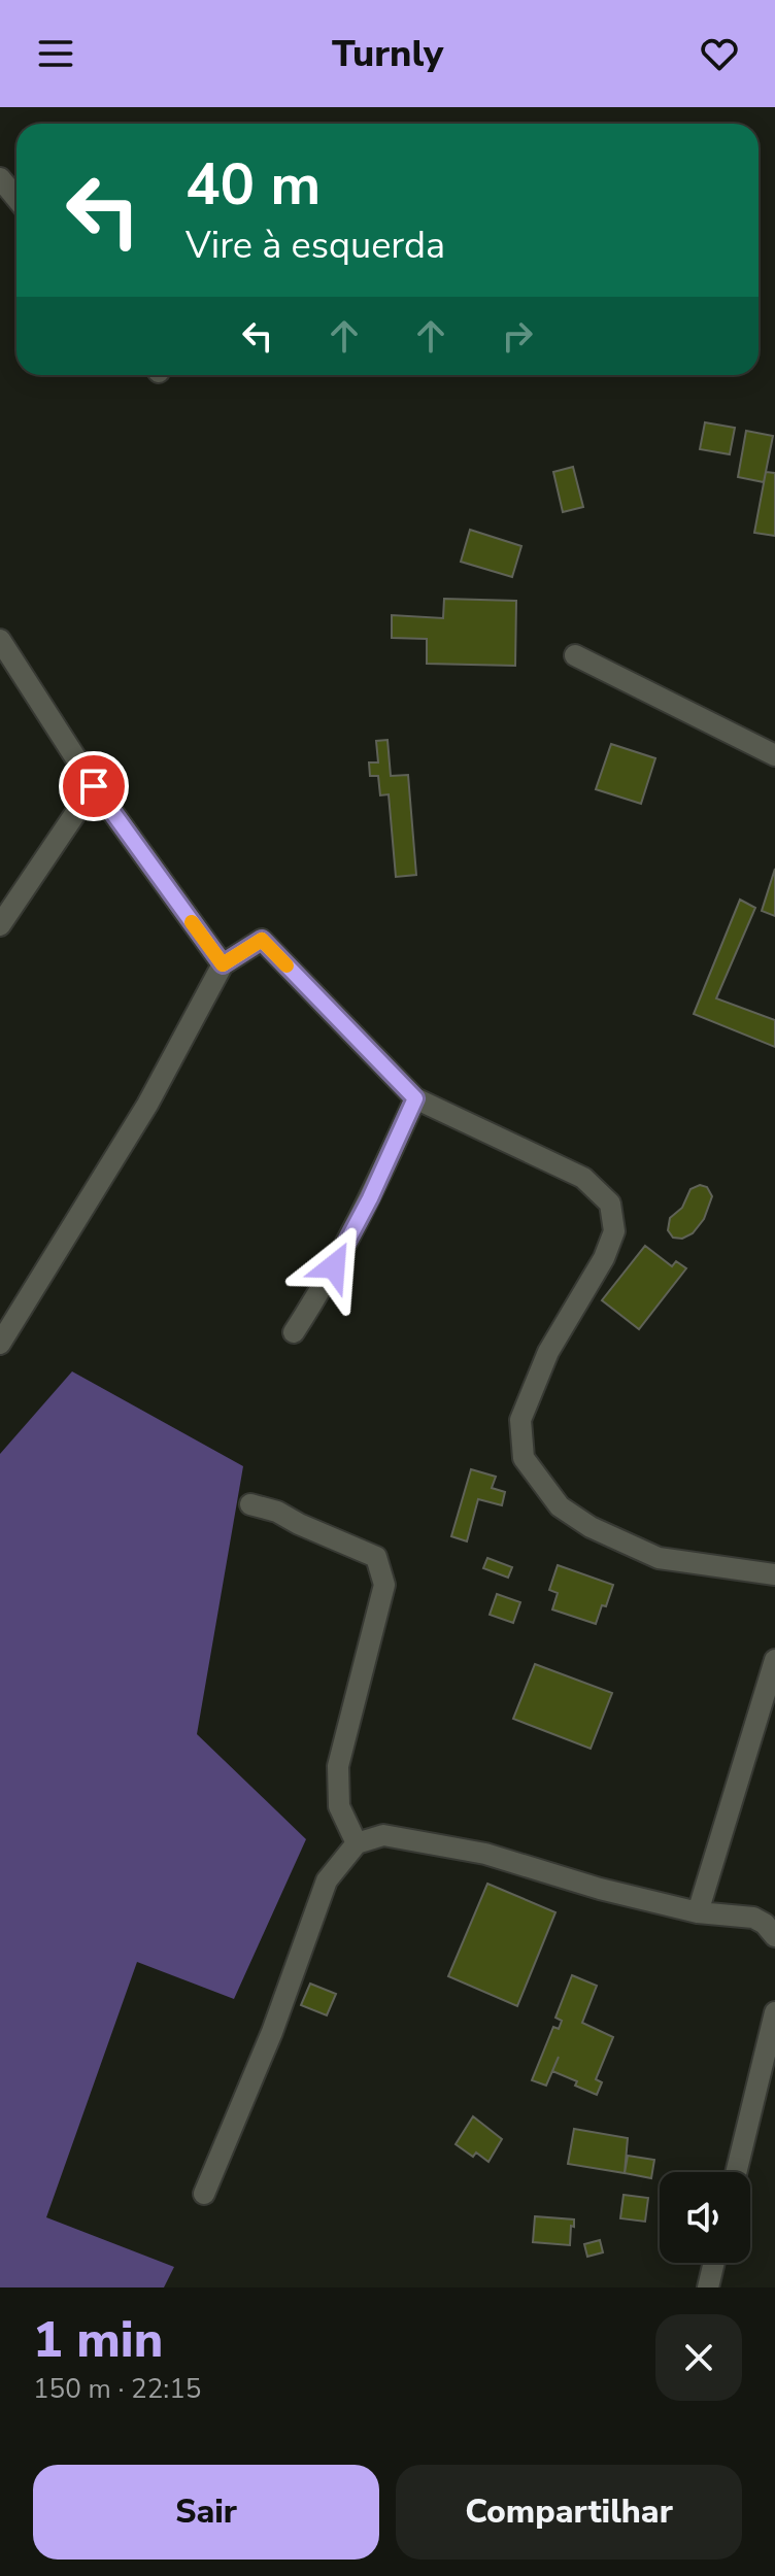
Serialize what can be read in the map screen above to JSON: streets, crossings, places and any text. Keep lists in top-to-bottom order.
{
  "page": {
    "header": "Turnly",
    "turn": ["40 m", "Vire à esquerda"],
    "heading": ["1 min", "150 m · 22:15"],
    "buttons": ["Sair", "Compartilhar"]
  }
}
